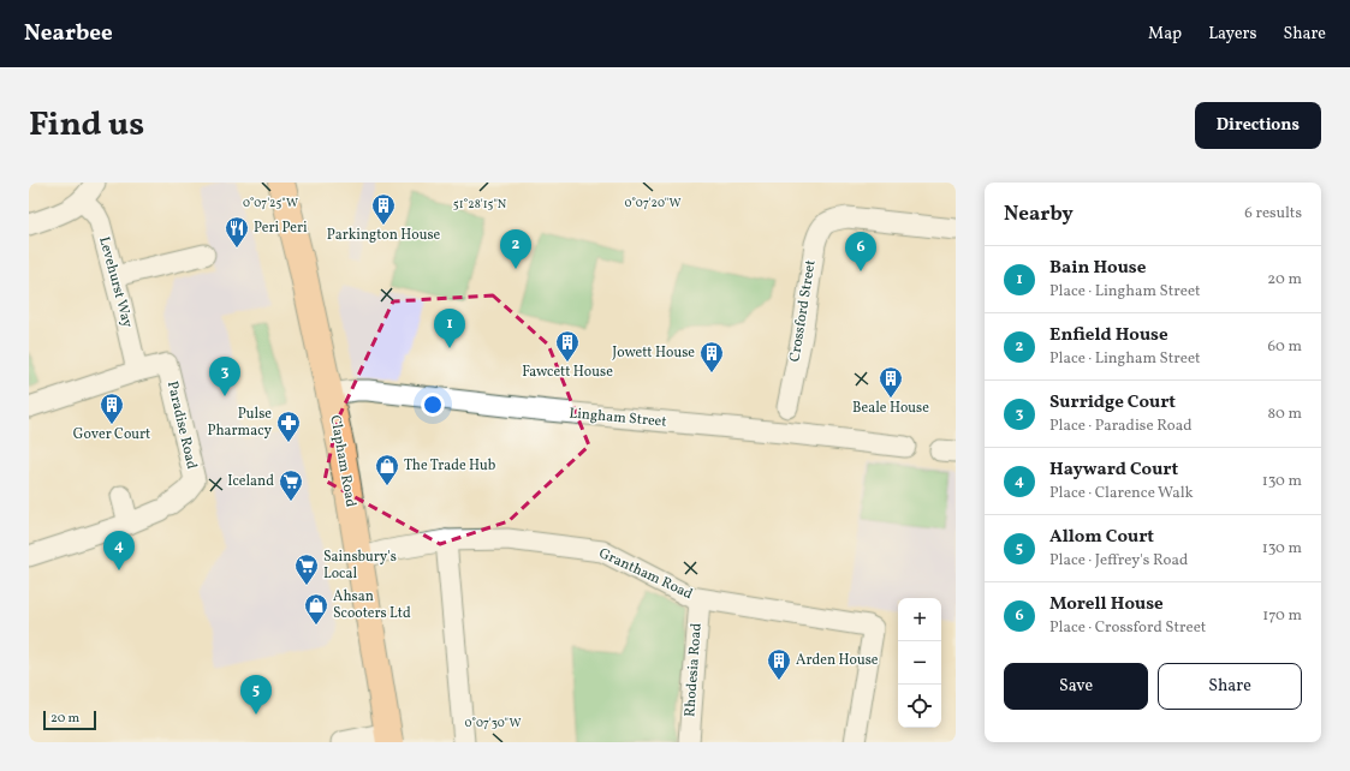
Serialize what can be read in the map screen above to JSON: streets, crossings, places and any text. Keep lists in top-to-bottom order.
{
  "streets": {
    "highway": ["Clapham Road"],
    "street": [
      "Levehurst Way",
      "Crossford Street",
      "Lingham Street",
      "Paradise Road",
      "Grantham Road",
      "Rhodesia Road"
    ]
  },
  "crossings": [
    ["Levehurst Way", "Paradise Road"],
    ["Crossford Street", "Lingham Street"],
    ["Lingham Street", "Clapham Road"],
    ["Clapham Road", "Grantham Road"],
    ["Grantham Road", "Rhodesia Road"]
  ],
  "places": {
    "building": [
      "Parkington House",
      "Fawcett House",
      "Jowett House",
      "Beale House",
      "Gover Court",
      "Arden House"
    ],
    "restaurant": ["Peri Peri"],
    "pharmacy": ["Pulse Pharmacy"],
    "shop": ["The Trade Hub", "Ahsan Scooters Ltd"],
    "supermarket": ["Iceland", "Sainsbury's Local"]
  },
  "scale_bar": "20 m",
  "page": {
    "header": "Nearbee",
    "nav": ["Map", "Layers", "Share"],
    "title": "Find us",
    "buttons": [
      "Directions",
      ["Save", "Share"]
    ],
    "heading": ["Nearby", "6 results"],
    "pins": [
      "2",
      "6",
      "1",
      "3",
      "4",
      "5"
    ],
    "list": [
      {
        "mark": "1",
        "name": "Bain House",
        "note": "Place · Lingham Street",
        "value": "20 m"
      },
      {
        "mark": "2",
        "name": "Enfield House",
        "note": "Place · Lingham Street",
        "value": "60 m"
      },
      {
        "mark": "3",
        "name": "Surridge Court",
        "note": "Place · Paradise Road",
        "value": "80 m"
      },
      {
        "mark": "4",
        "name": "Hayward Court",
        "note": "Place · Clarence Walk",
        "value": "130 m"
      },
      {
        "mark": "5",
        "name": "Allom Court",
        "note": "Place · Jeffrey's Road",
        "value": "130 m"
      },
      {
        "mark": "6",
        "name": "Morell House",
        "note": "Place · Crossford Street",
        "value": "170 m"
      }
    ],
    "map_buttons": ["+", "−"],
    "scale": "20 m"
  },
  "coordinates": [
    "0°07'25\"W",
    "0°07'20\"W",
    "51°28'15\"N",
    "0°07'30\"W"
  ]
}
